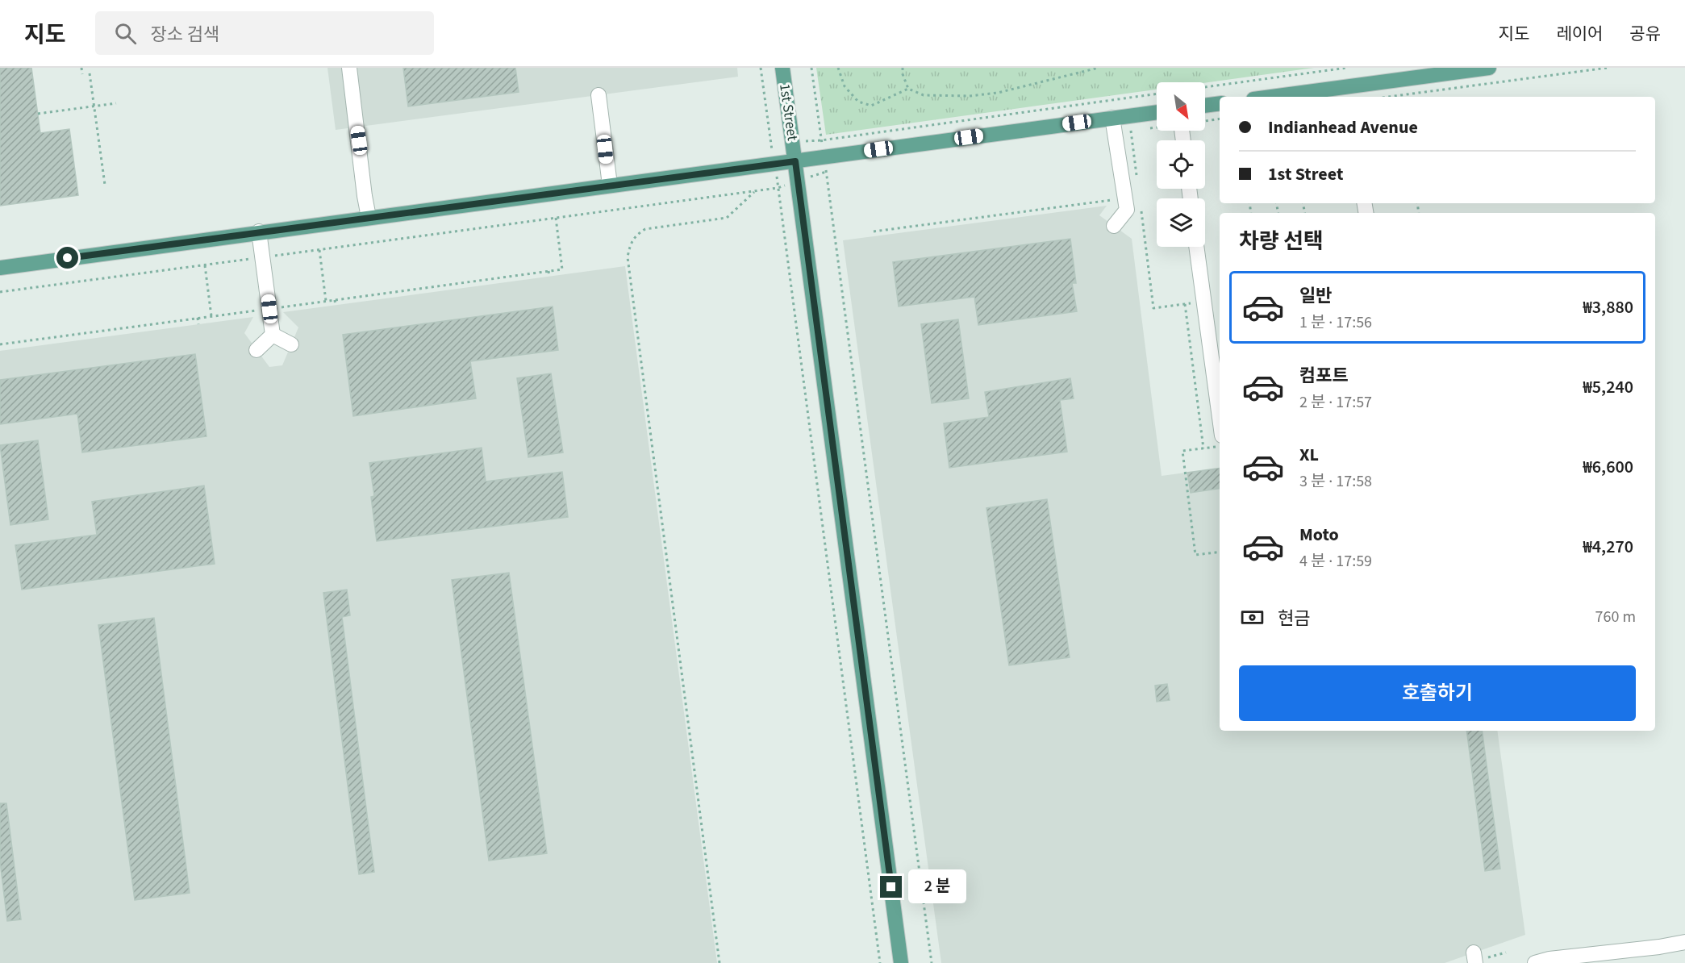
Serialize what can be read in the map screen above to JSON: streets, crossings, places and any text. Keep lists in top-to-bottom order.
{
  "streets": {
    "main road": ["1st Street"]
  },
  "north": "bottom right",
  "page": {
    "header": "지도",
    "search": "장소 검색",
    "nav": ["지도", "레이어", "공유"],
    "banner": ["Indianhead Avenue", "1st Street"],
    "heading": "차량 선택",
    "list": [
      {
        "name": "일반",
        "note": "1 분 · 17:56",
        "value": "₩3,880"
      },
      {
        "name": "컴포트",
        "note": "2 분 · 17:57",
        "value": "₩5,240"
      },
      {
        "name": "XL",
        "note": "3 분 · 17:58",
        "value": "₩6,600"
      },
      {
        "name": "Moto",
        "note": "4 분 · 17:59",
        "value": "₩4,270"
      }
    ],
    "pay": ["현금", "760 m"],
    "buttons": "호출하기",
    "bubble": "2 분"
  }
}
